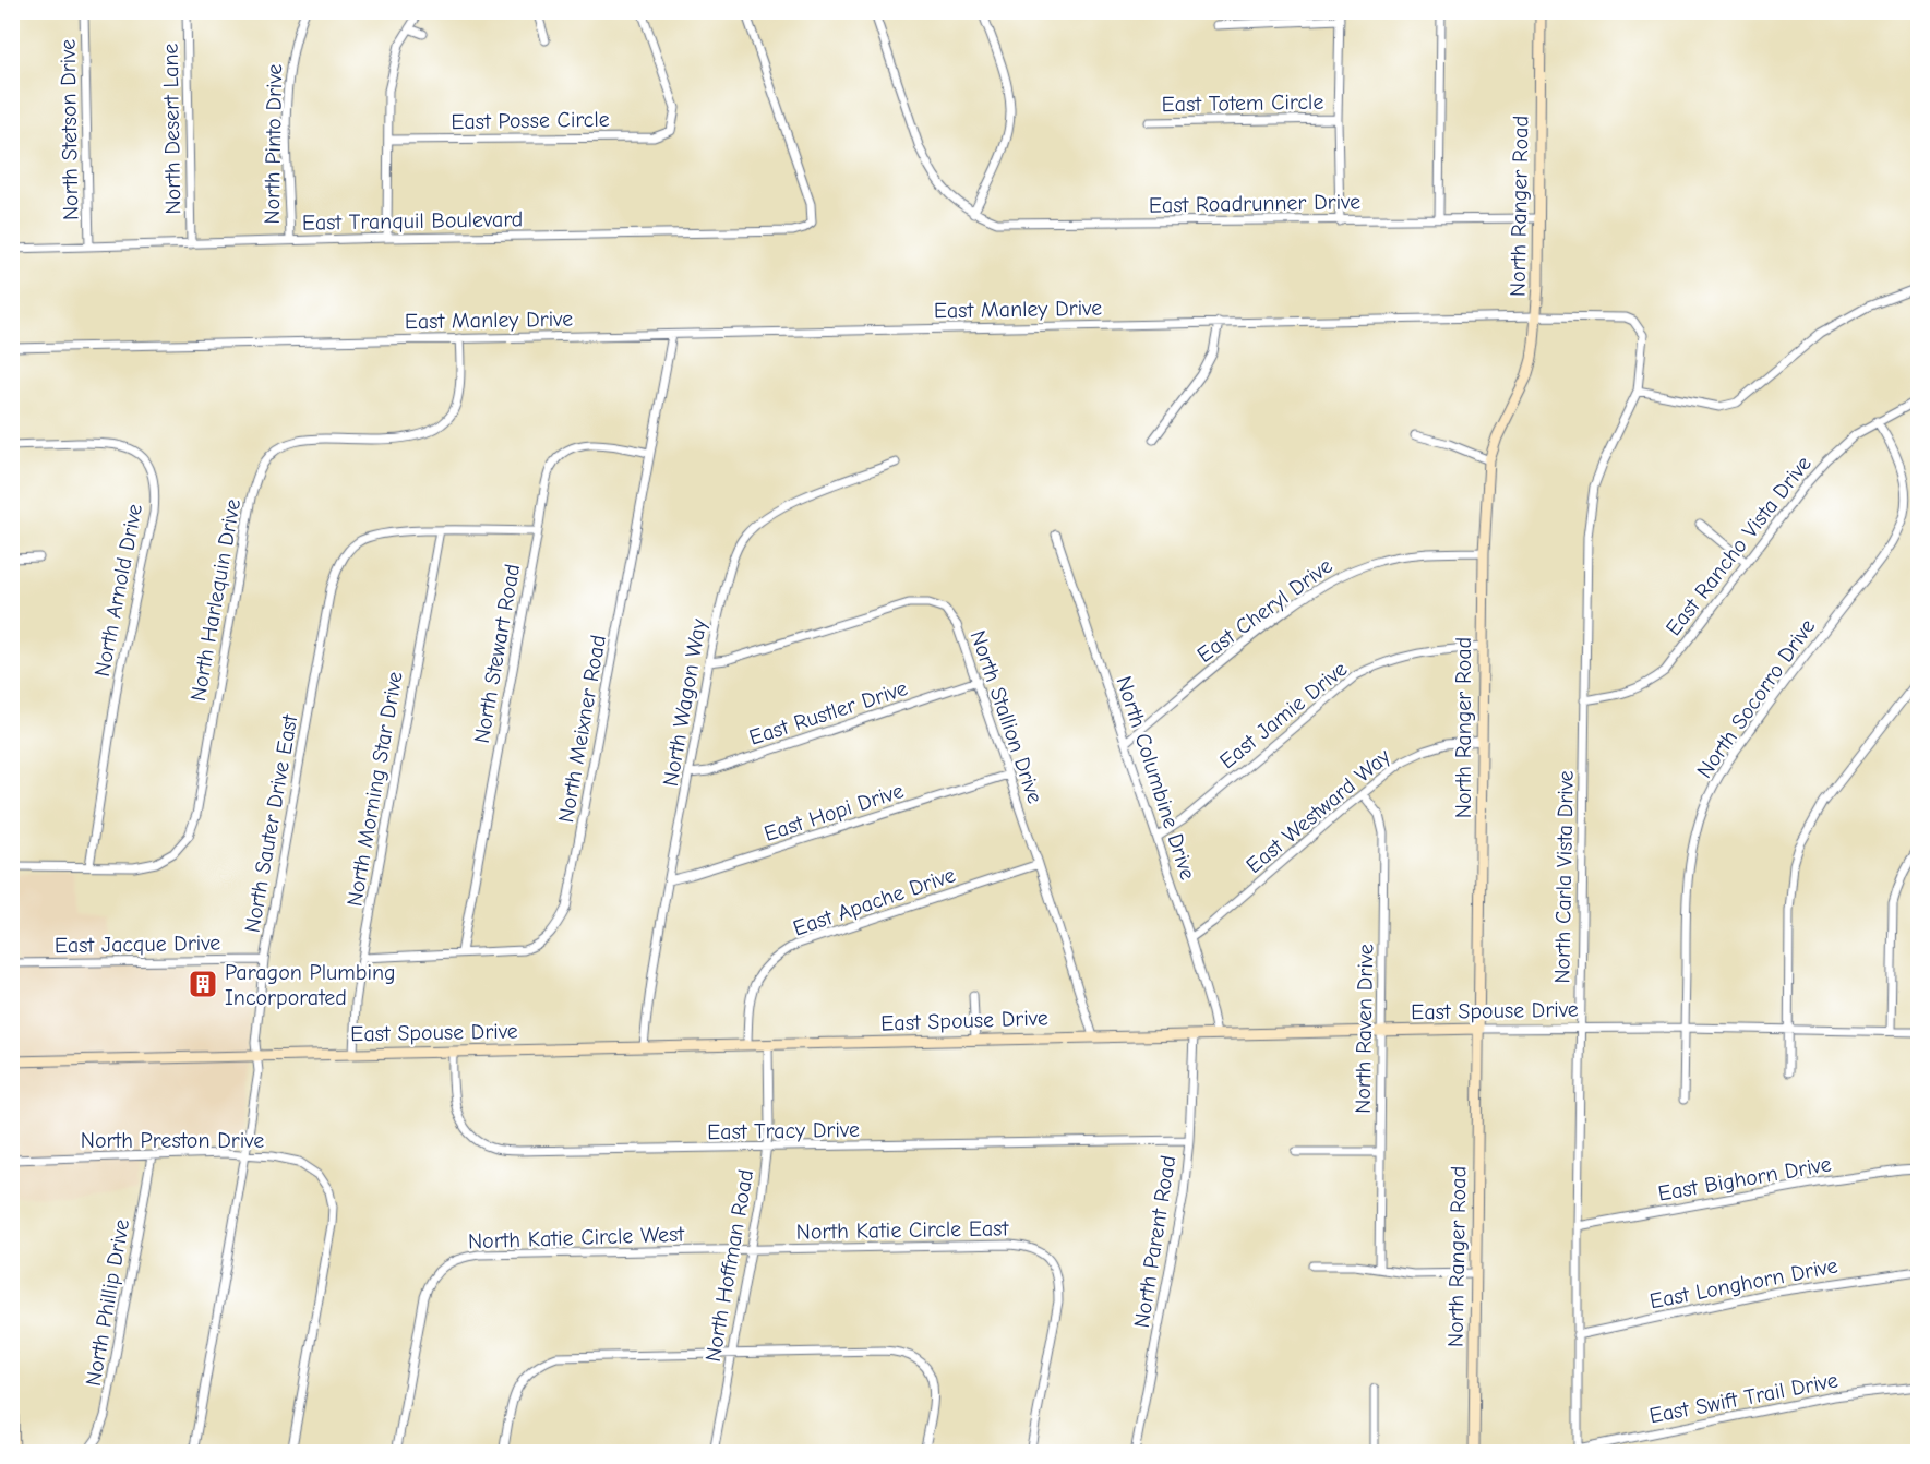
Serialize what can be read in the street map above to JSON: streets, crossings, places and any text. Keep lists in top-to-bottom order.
{
  "streets": {
    "street": [
      "East Totem Circle",
      "East Posse Circle",
      "North Desert Lane",
      "North Stetson Drive",
      "North Pinto Drive",
      "East Roadrunner Drive",
      "North Ranger Road",
      "East Tranquil Boulevard",
      "East Manley Drive",
      "East Rancho Vista Drive",
      "North Arnold Drive",
      "North Harlequin Drive",
      "East Cheryl Drive",
      "North Stewart Road",
      "North Socorro Drive",
      "North Wagon Way",
      "East Rustler Drive",
      "East Jamie Drive",
      "North Stallion Drive",
      "North Meixner Road",
      "North Columbine Drive",
      "North Morning Star Drive",
      "East Westward Way",
      "East Hopi Drive",
      "North Sauter Drive East",
      "North Carla Vista Drive",
      "East Apache Drive",
      "East Jacque Drive",
      "East Spouse Drive",
      "North Raven Drive",
      "East Tracy Drive",
      "North Preston Drive",
      "East Bighorn Drive",
      "North Katie Circle East",
      "North Katie Circle West",
      "North Parent Road",
      "North Hoffman Road",
      "East Longhorn Drive",
      "North Phillip Drive",
      "East Swift Trail Drive"
    ]
  },
  "crossings": [
    ["North Desert Lane", "East Tranquil Boulevard"],
    ["North Stetson Drive", "East Tranquil Boulevard"],
    ["North Pinto Drive", "East Tranquil Boulevard"],
    ["East Roadrunner Drive", "North Ranger Road"],
    ["North Ranger Road", "East Manley Drive"],
    ["North Ranger Road", "East Cheryl Drive"],
    ["North Ranger Road", "East Jamie Drive"],
    ["North Ranger Road", "East Westward Way"],
    ["North Ranger Road", "East Spouse Drive"],
    ["East Manley Drive", "North Harlequin Drive"],
    ["East Manley Drive", "North Meixner Road"],
    ["East Manley Drive", "North Carla Vista Drive"],
    ["East Rancho Vista Drive", "North Socorro Drive"],
    ["East Rancho Vista Drive", "North Carla Vista Drive"],
    ["North Arnold Drive", "North Harlequin Drive"],
    ["East Cheryl Drive", "North Columbine Drive"],
    ["North Stewart Road", "North Meixner Road"],
    ["North Stewart Road", "North Sauter Drive East"],
    ["North Socorro Drive", "East Spouse Drive"],
    ["North Wagon Way", "East Rustler Drive"],
    ["North Wagon Way", "North Stallion Drive"],
    ["North Wagon Way", "East Hopi Drive"],
    ["North Wagon Way", "East Spouse Drive"],
    ["East Rustler Drive", "North Stallion Drive"],
    ["East Jamie Drive", "North Columbine Drive"],
    ["North Stallion Drive", "East Hopi Drive"],
    ["North Stallion Drive", "East Apache Drive"],
    ["North Stallion Drive", "East Spouse Drive"],
    ["North Meixner Road", "North Morning Star Drive"],
    ["North Columbine Drive", "East Westward Way"],
    ["North Columbine Drive", "East Spouse Drive"],
    ["North Morning Star Drive", "North Sauter Drive East"],
    ["North Morning Star Drive", "East Spouse Drive"],
    ["East Westward Way", "North Raven Drive"],
    ["North Sauter Drive East", "East Jacque Drive"],
    ["North Sauter Drive East", "East Spouse Drive"],
    ["North Sauter Drive East", "North Preston Drive"],
    ["North Carla Vista Drive", "East Spouse Drive"],
    ["North Carla Vista Drive", "East Bighorn Drive"],
    ["North Carla Vista Drive", "East Longhorn Drive"],
    ["North Carla Vista Drive", "East Swift Trail Drive"],
    ["East Apache Drive", "East Spouse Drive"],
    ["East Spouse Drive", "North Raven Drive"],
    ["East Spouse Drive", "East Tracy Drive"],
    ["East Spouse Drive", "North Parent Road"],
    ["East Spouse Drive", "North Hoffman Road"],
    ["East Tracy Drive", "North Parent Road"],
    ["East Tracy Drive", "North Hoffman Road"],
    ["North Preston Drive", "North Phillip Drive"],
    ["North Katie Circle East", "North Katie Circle West"],
    ["North Katie Circle East", "North Hoffman Road"],
    ["North Katie Circle West", "North Hoffman Road"]
  ],
  "places": {
    "building": ["Paragon Plumbing Incorporated"]
  }
}
